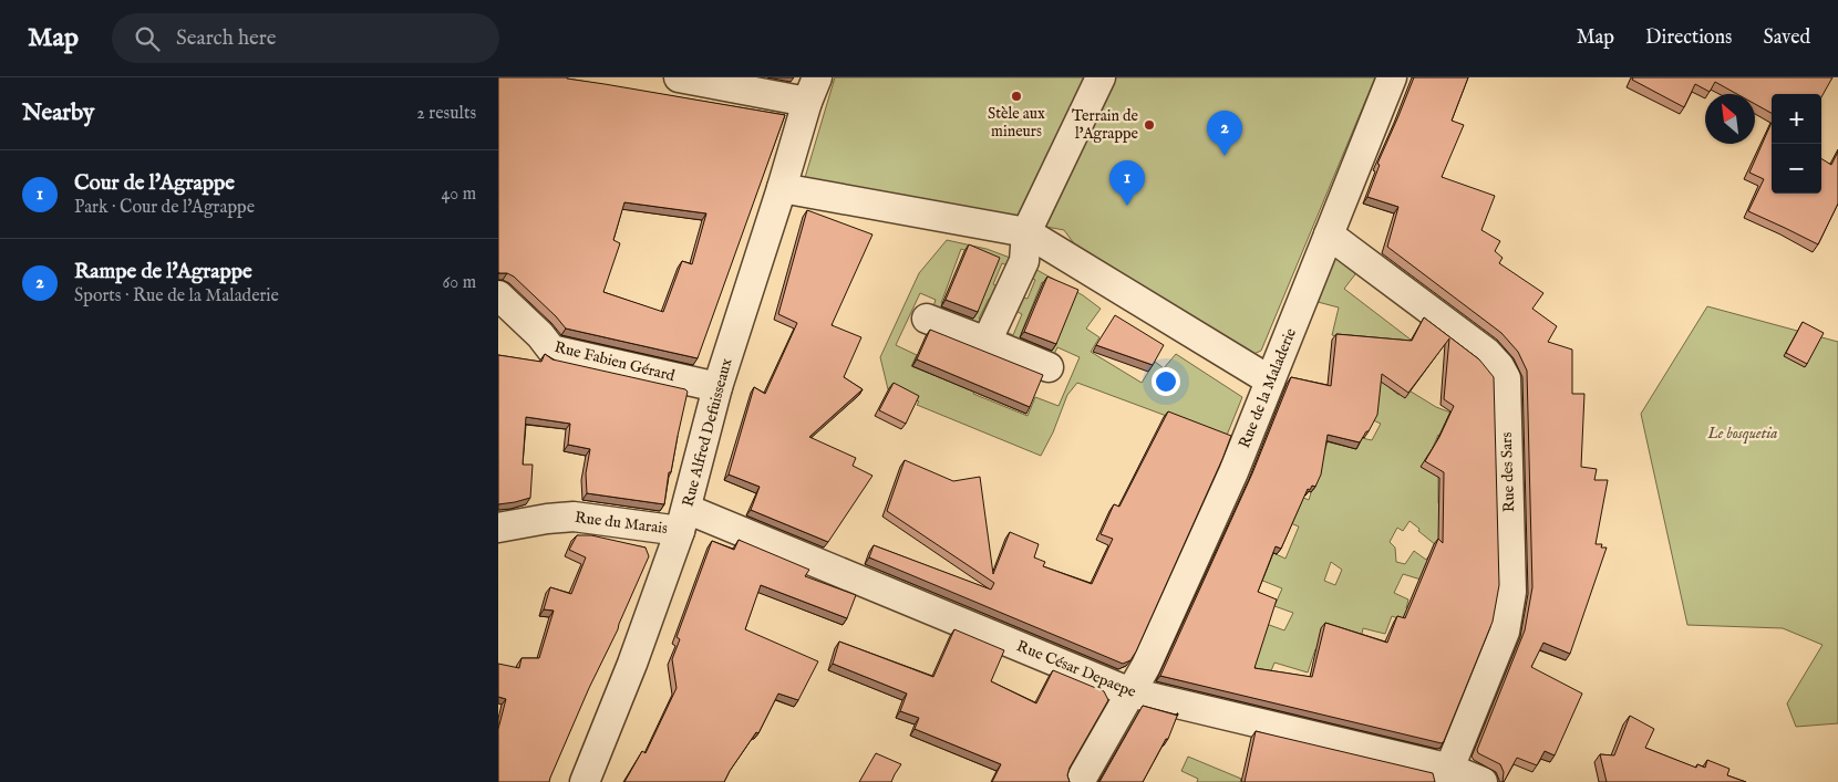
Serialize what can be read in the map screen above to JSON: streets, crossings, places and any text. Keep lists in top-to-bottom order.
{
  "streets": {
    "street": [
      "Rue Fabien Gérard",
      "Rue de la Maladerie",
      "Rue Alfred Defuisseaux",
      "Rue des Sars",
      "Rue du Marais",
      "Rue César Depaepe"
    ]
  },
  "crossings": [
    ["Rue Fabien Gérard", "Rue Alfred Defuisseaux"],
    ["Rue de la Maladerie", "Rue des Sars"],
    ["Rue de la Maladerie", "Rue César Depaepe"],
    ["Rue Alfred Defuisseaux", "Rue du Marais"],
    ["Rue Alfred Defuisseaux", "Rue César Depaepe"],
    ["Rue des Sars", "Rue César Depaepe"],
    ["Rue du Marais", "Rue César Depaepe"]
  ],
  "parks": ["Le bosquetia"],
  "places": ["Stèle aux mineurs", "Terrain de l'Agrappe"],
  "north": "top left",
  "page": {
    "header": "Map",
    "search": "Search here",
    "nav": ["Map", "Directions", "Saved"],
    "heading": ["Nearby", "2 results"],
    "map_buttons": ["+", "−"],
    "pins": ["2", "1"],
    "list": [
      {
        "mark": "1",
        "name": "Cour de l'Agrappe",
        "note": "Park · Cour de l'Agrappe",
        "value": "40 m"
      },
      {
        "mark": "2",
        "name": "Rampe de l'Agrappe",
        "note": "Sports · Rue de la Maladerie",
        "value": "60 m"
      }
    ]
  }
}
